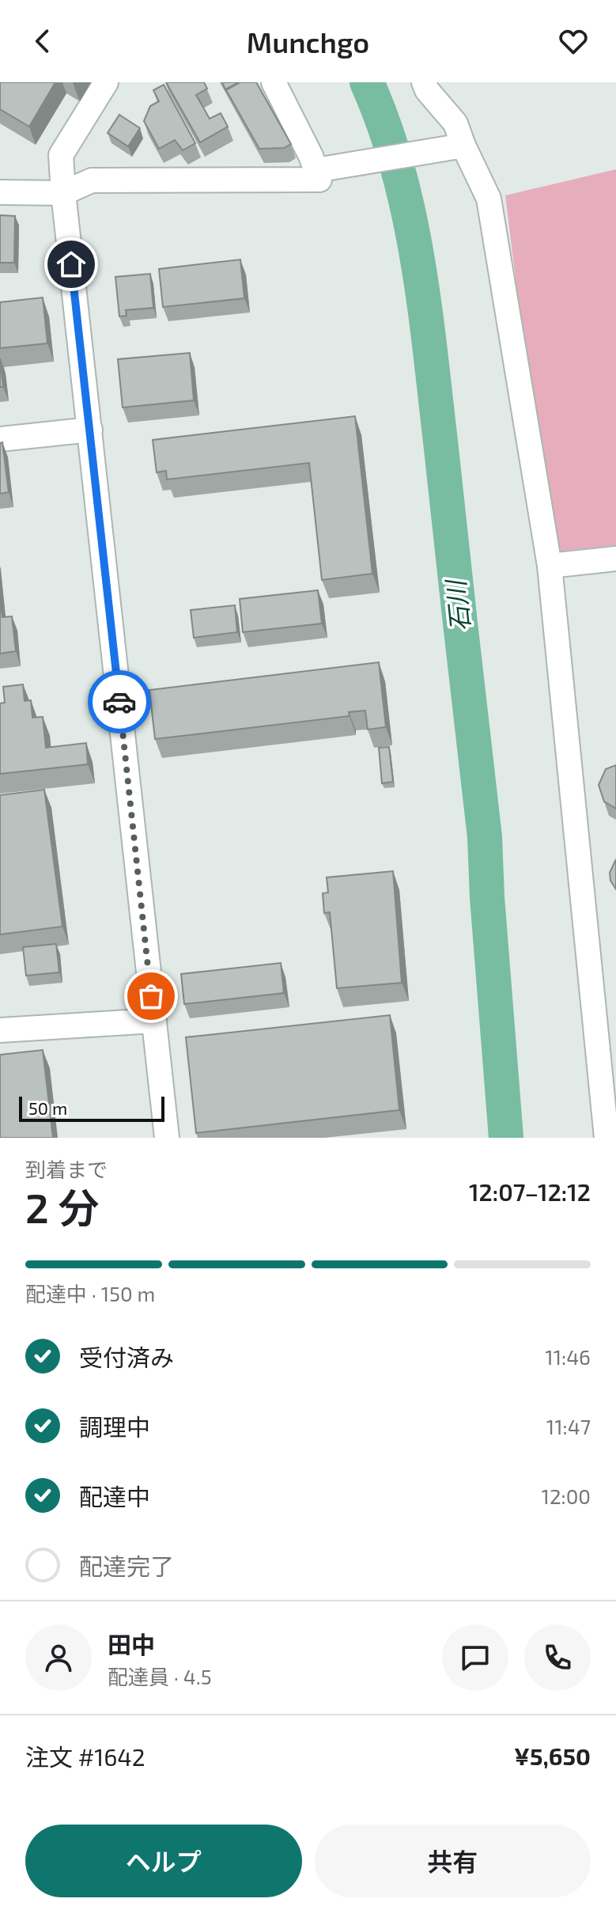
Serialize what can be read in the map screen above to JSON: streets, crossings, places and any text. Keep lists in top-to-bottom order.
{
  "water": ["石川"],
  "scale_bar": "50 m",
  "page": {
    "header": "Munchgo",
    "scale": "50 m",
    "heading": ["2 分", "到着まで", "12:07–12:12"],
    "panel": [
      "田中",
      "配達員 · 4.5",
      "注文 #1642",
      "¥5,650"
    ],
    "bar": "配達中 · 150 m",
    "list": [
      ["受付済み", "11:46"],
      ["調理中", "11:47"],
      ["配達中", "12:00"],
      "配達完了"
    ],
    "buttons": ["ヘルプ", "共有"]
  }
}
